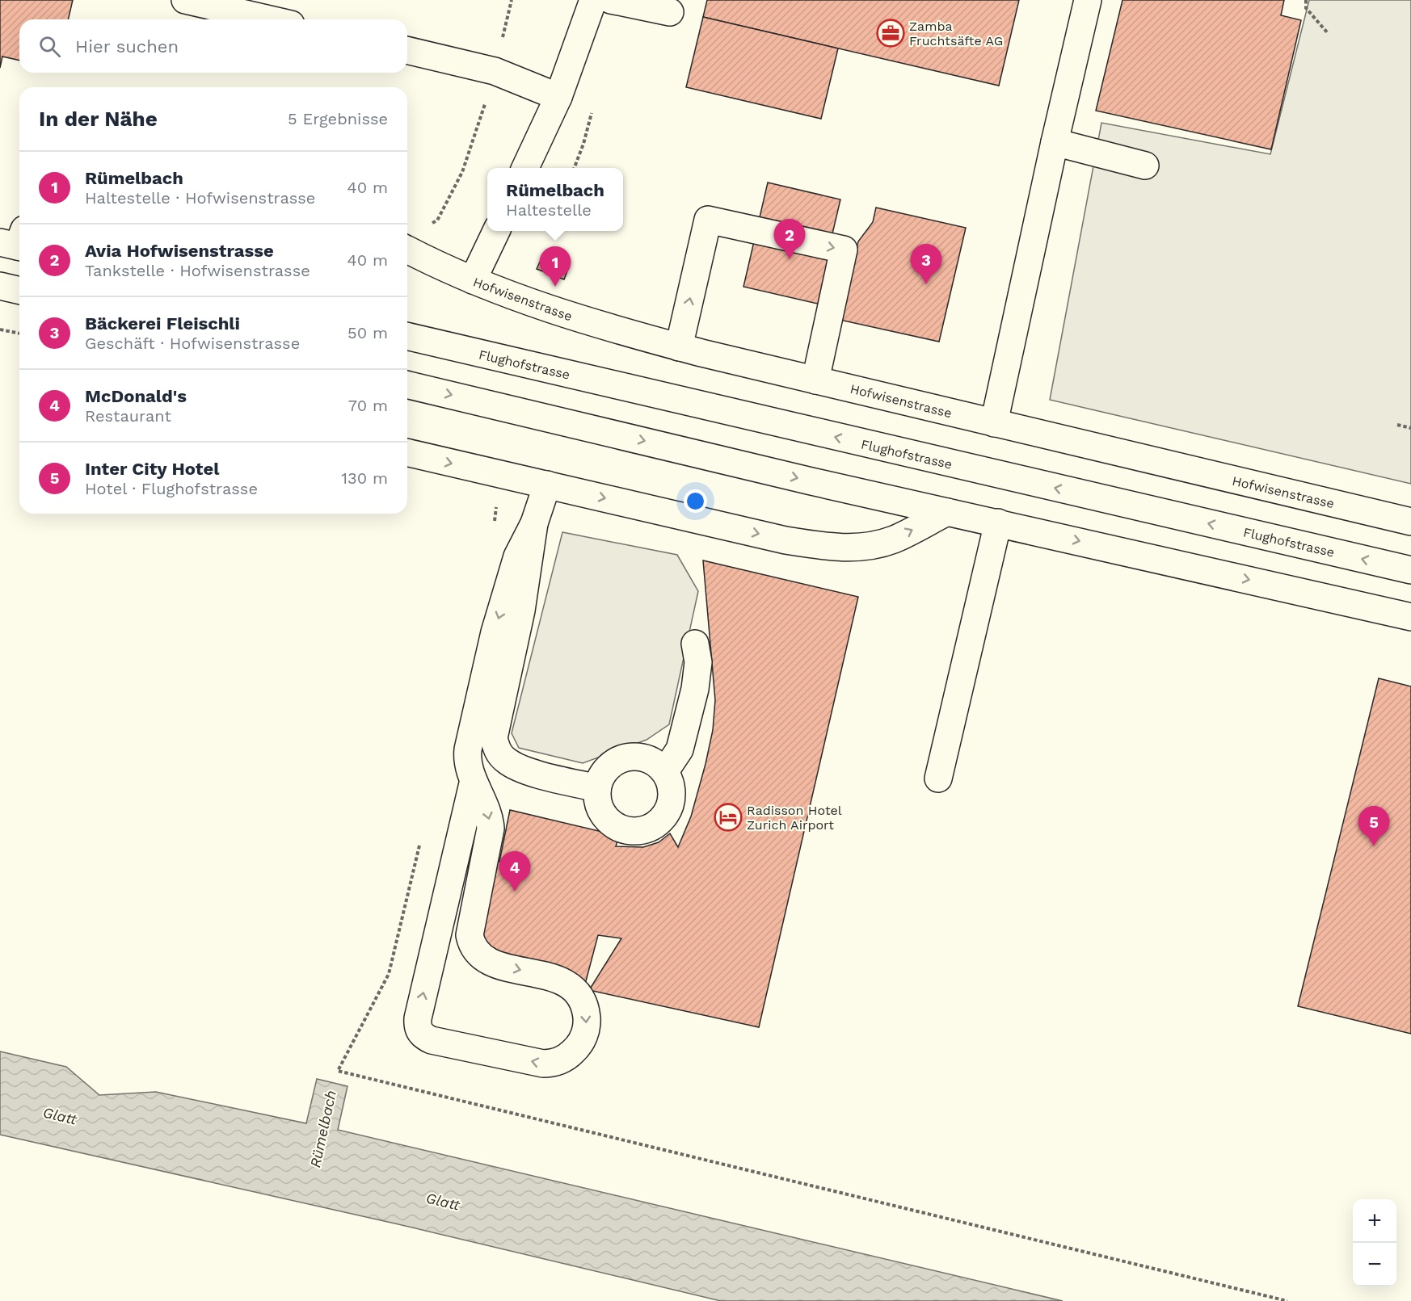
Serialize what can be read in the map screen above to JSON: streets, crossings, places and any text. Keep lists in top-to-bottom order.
{
  "streets": {
    "main road": ["Hofwisenstrasse", "Flughofstrasse"]
  },
  "water": ["Glatt", "Rümelbach"],
  "places": {
    "office": ["Zamba Fruchtsäfte AG"],
    "hotel": ["Radisson Hotel Zurich Airport"]
  },
  "page": {
    "search": "Hier suchen",
    "heading": ["In der Nähe", "5 Ergebnisse"],
    "list": [
      {
        "mark": "1",
        "name": "Rümelbach",
        "note": "Haltestelle · Hofwisenstrasse",
        "value": "40 m"
      },
      {
        "mark": "2",
        "name": "Avia Hofwisenstrasse",
        "note": "Tankstelle · Hofwisenstrasse",
        "value": "40 m"
      },
      {
        "mark": "3",
        "name": "Bäckerei Fleischli",
        "note": "Geschäft · Hofwisenstrasse",
        "value": "50 m"
      },
      {
        "mark": "4",
        "name": "McDonald's",
        "note": "Restaurant",
        "value": "70 m"
      },
      {
        "mark": "5",
        "name": "Inter City Hotel",
        "note": "Hotel · Flughofstrasse",
        "value": "130 m"
      }
    ],
    "popup": ["Rümelbach", "Haltestelle"],
    "pins": [
      "2",
      "3",
      "1",
      "5",
      "4"
    ],
    "map_buttons": ["+", "−"]
  }
}
